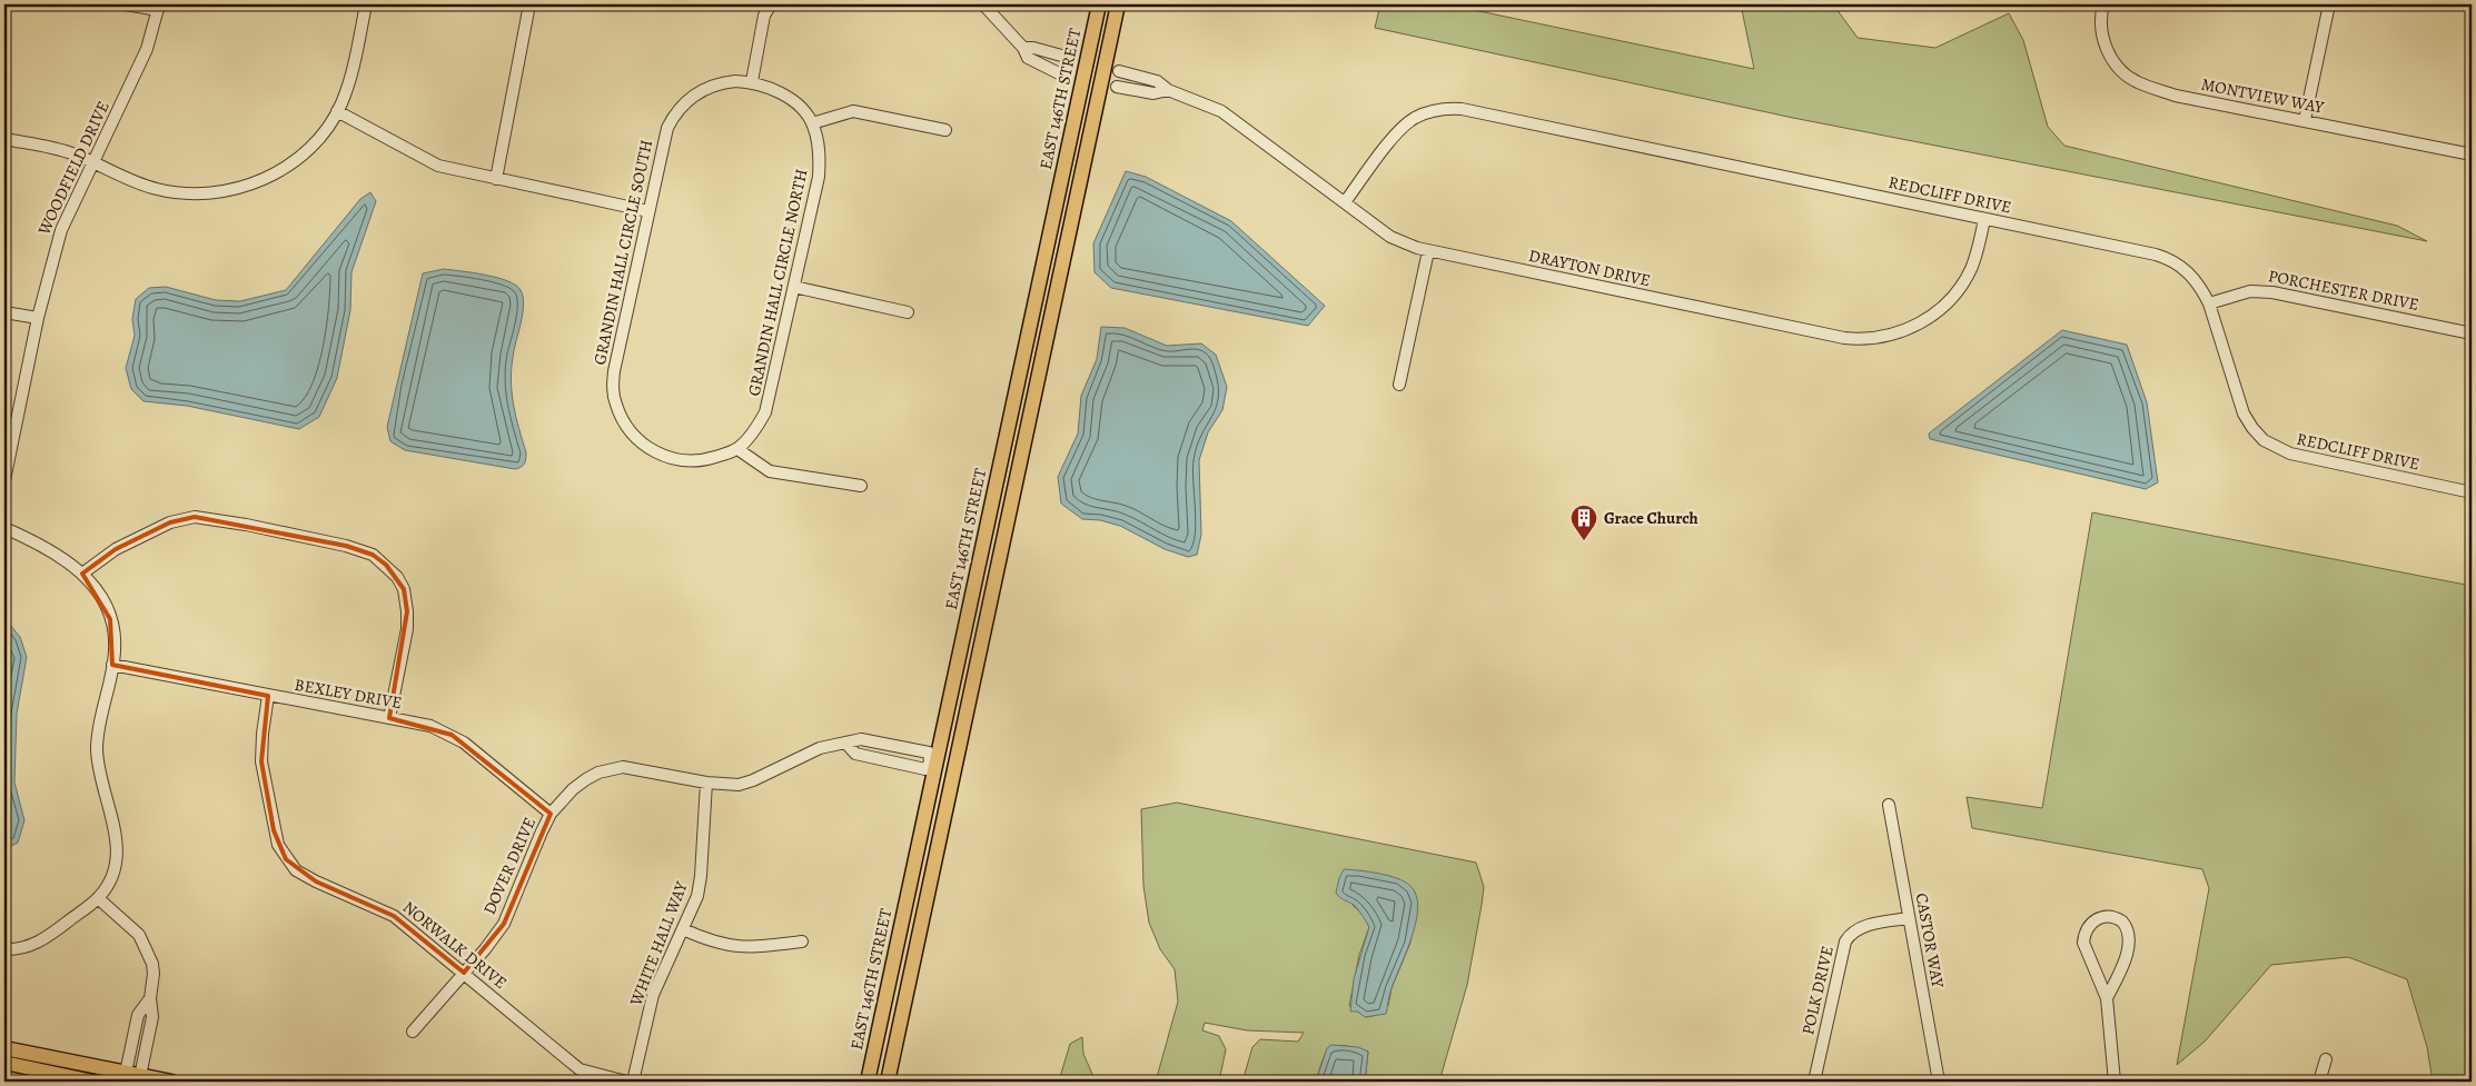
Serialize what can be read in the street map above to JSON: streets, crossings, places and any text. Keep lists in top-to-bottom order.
{
  "streets": {
    "main road": ["EAST 146TH STREET"],
    "street": [
      "MONTVIEW WAY",
      "WOODFIELD DRIVE",
      "REDCLIFF DRIVE",
      "GRANDIN HALL CIRCLE SOUTH",
      "DRAYTON DRIVE",
      "GRANDIN HALL CIRCLE NORTH",
      "PORCHESTER DRIVE",
      "BEXLEY DRIVE",
      "DOVER DRIVE",
      "CASTOR WAY",
      "WHITE HALL WAY",
      "NORWALK DRIVE",
      "POLK DRIVE"
    ]
  },
  "crossings": [
    ["EAST 146TH STREET", "DOVER DRIVE"],
    ["REDCLIFF DRIVE", "DRAYTON DRIVE"],
    ["REDCLIFF DRIVE", "PORCHESTER DRIVE"],
    ["GRANDIN HALL CIRCLE SOUTH", "GRANDIN HALL CIRCLE NORTH"],
    ["BEXLEY DRIVE", "DOVER DRIVE"],
    ["BEXLEY DRIVE", "NORWALK DRIVE"],
    ["DOVER DRIVE", "WHITE HALL WAY"],
    ["DOVER DRIVE", "NORWALK DRIVE"],
    ["CASTOR WAY", "POLK DRIVE"]
  ],
  "places": {
    "building": ["Grace Church"]
  }
}
